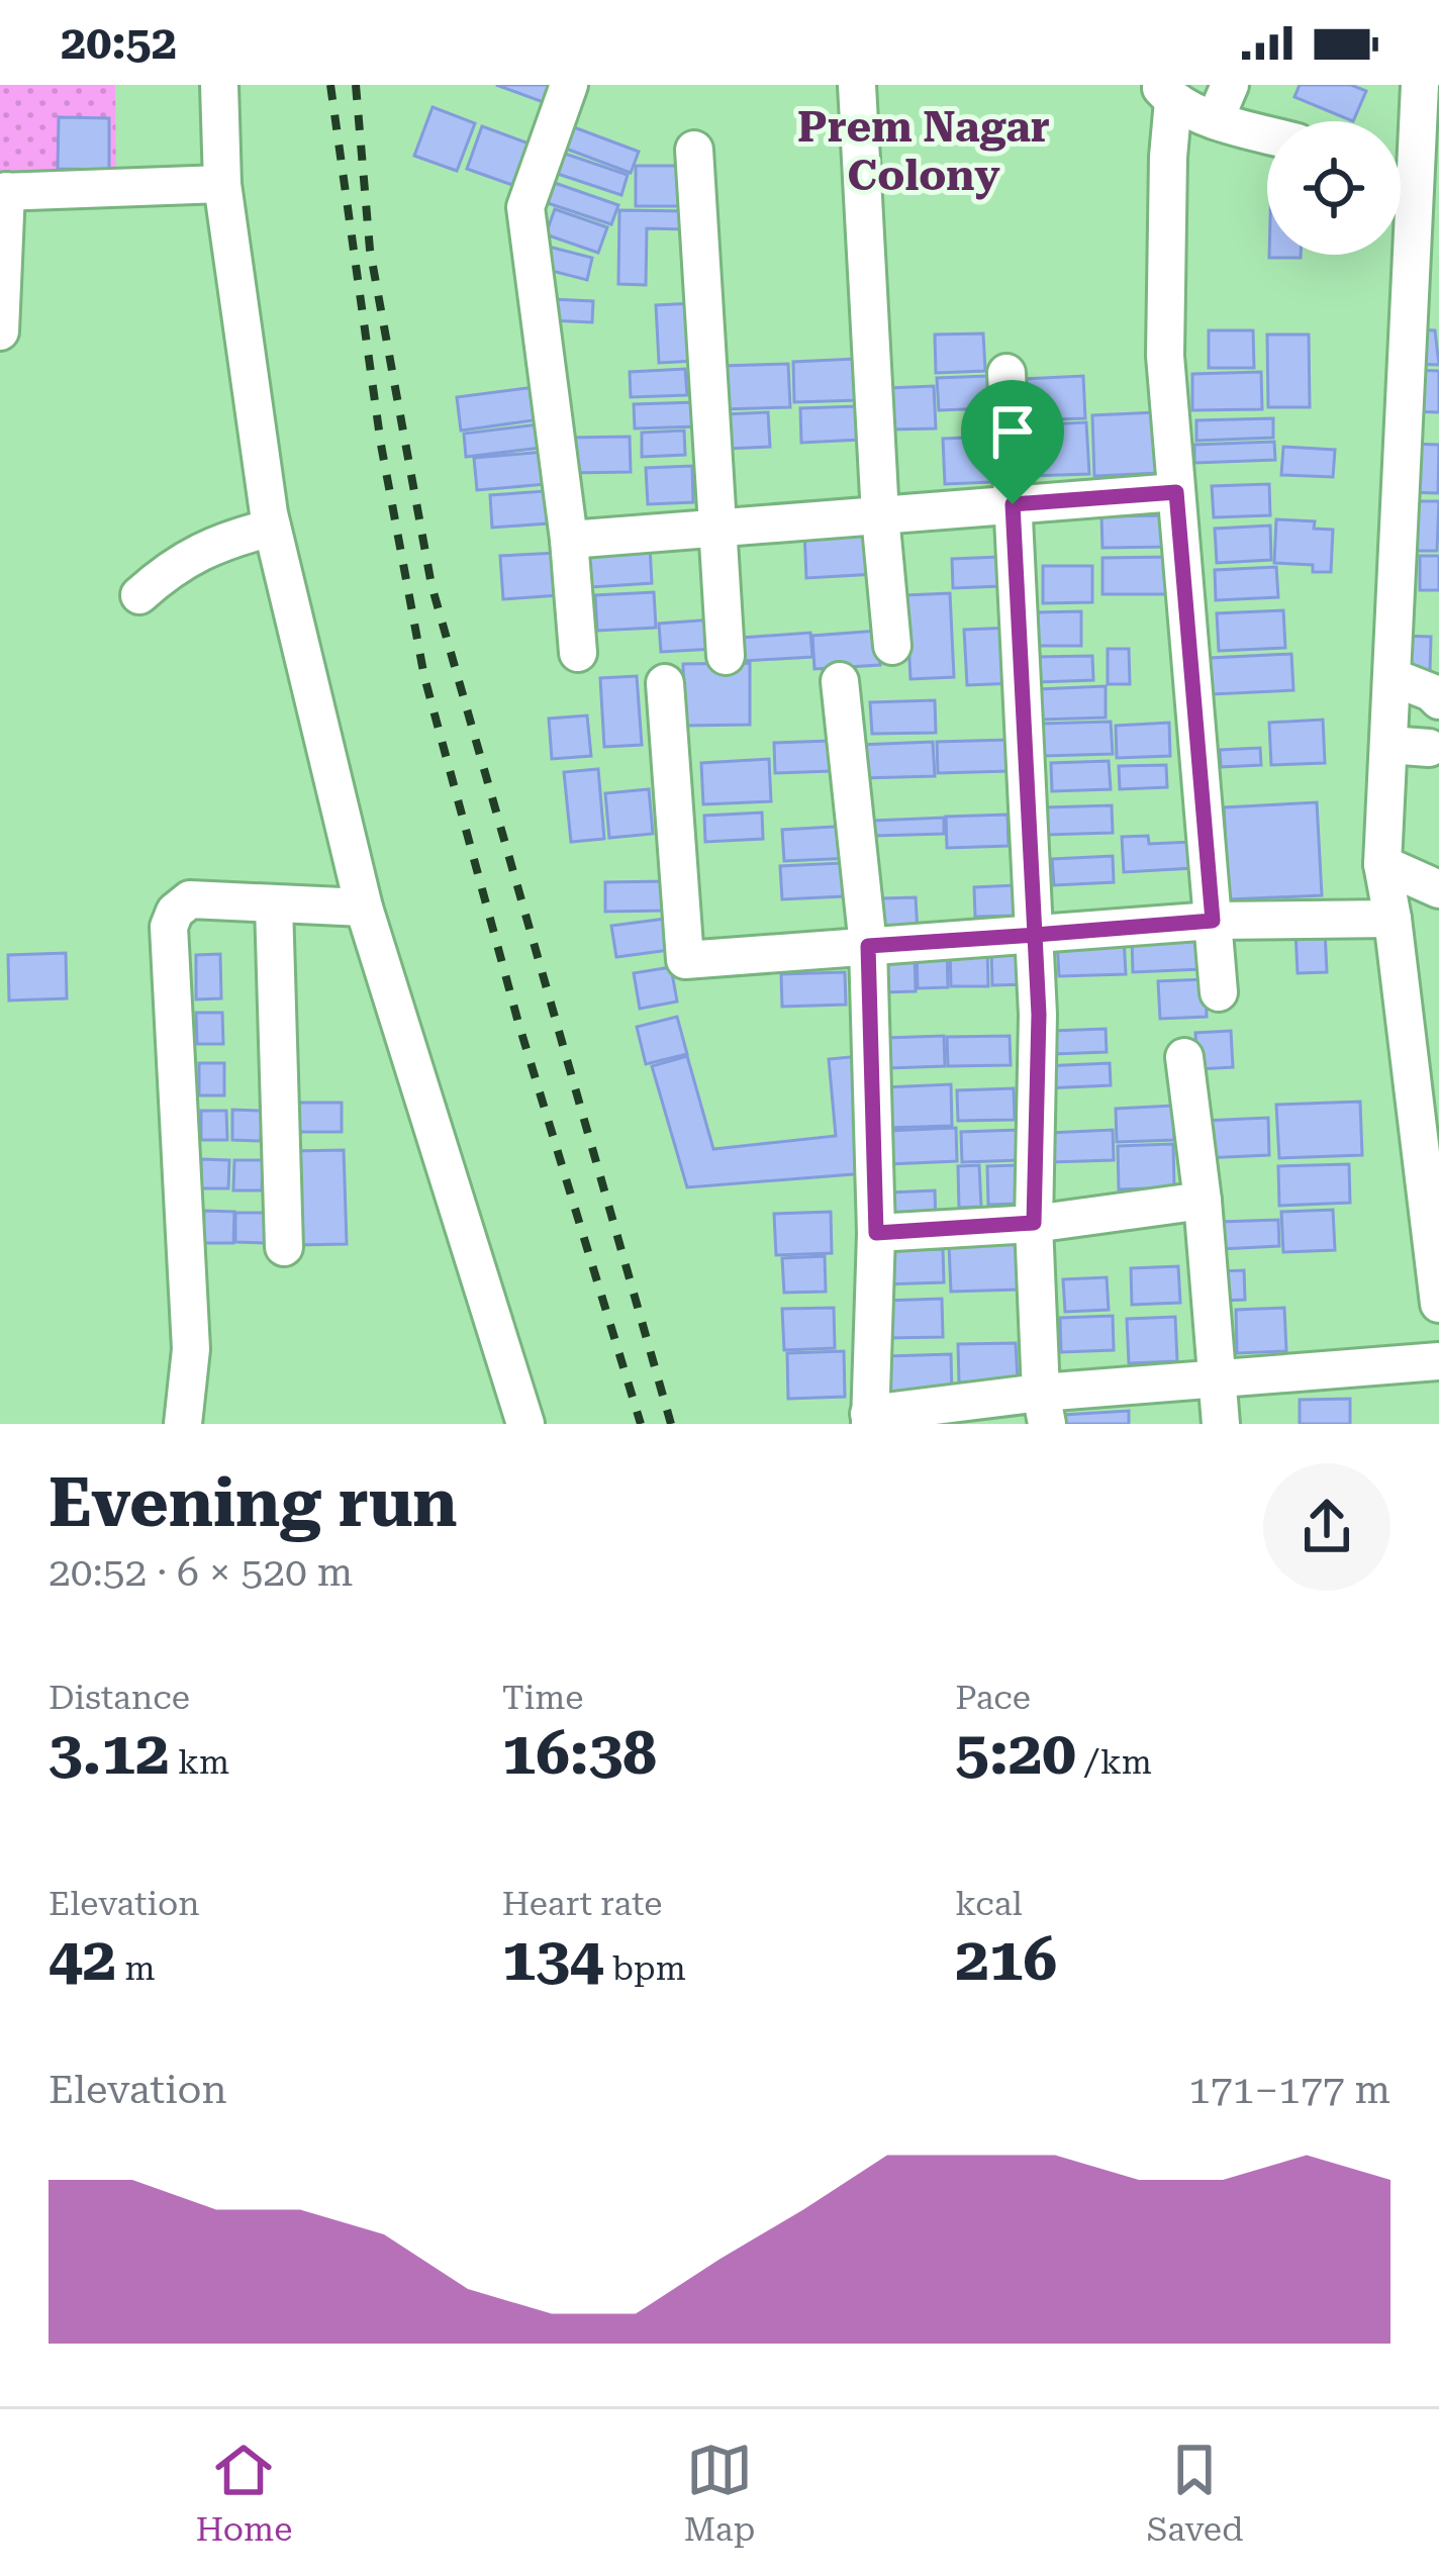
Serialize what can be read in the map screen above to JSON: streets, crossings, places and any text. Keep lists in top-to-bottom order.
{
  "districts": ["Prem Nagar Colony"],
  "page": {
    "status": "20:52",
    "heading": ["Evening run", "20:52 · 6 × 520 m"],
    "stats": [
      ["Distance", "3.12 km"],
      ["Time", "16:38"],
      ["Pace", "5:20 /km"],
      ["Elevation", "42 m"],
      ["Heart rate", "134 bpm"],
      ["kcal", "216"]
    ],
    "chart": ["Elevation", "171–177 m"],
    "tabs": ["Home", "Map", "Saved"]
  }
}
